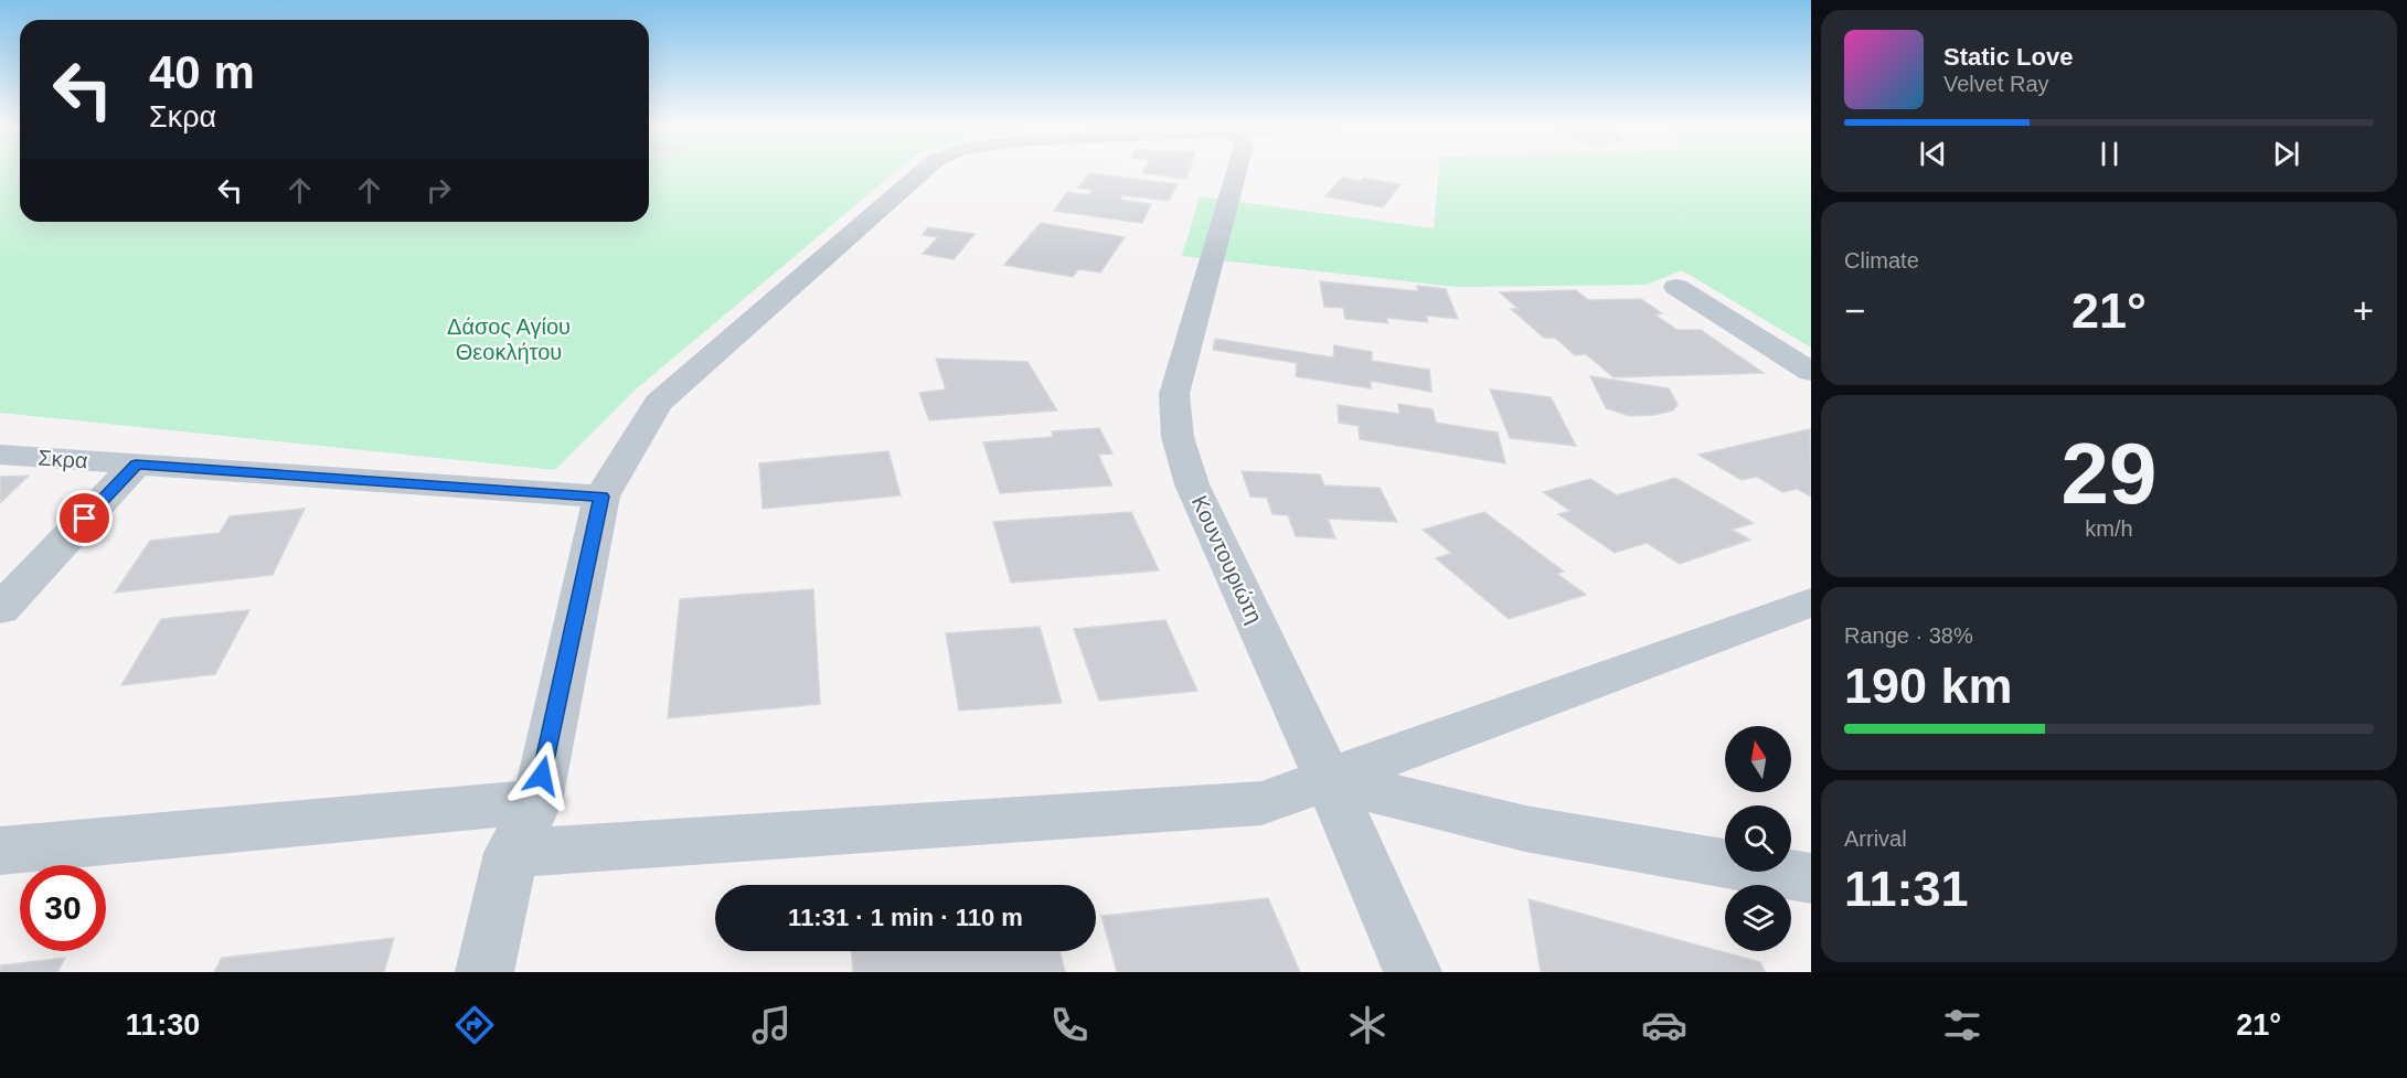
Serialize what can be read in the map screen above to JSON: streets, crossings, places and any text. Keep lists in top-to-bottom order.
{
  "streets": {
    "street": ["Σκρα", "Κουντουριώτη"]
  },
  "parks": ["Δάσος Αγίου Θεοκλήτου"],
  "north": "top",
  "page": {
    "turn": ["40 m", "Σκρα"],
    "song": ["Static Love", "Velvet Ray"],
    "tile": [
      "Climate",
      ["29", "km/h"],
      ["Range · 38%", "190 km"],
      ["Arrival", "11:31"]
    ],
    "heat": ["−", "21°", "+"],
    "limit": "30",
    "trip": "11:31 · 1 min · 110 m",
    "tabs": ["11:30", "21°"]
  }
}
